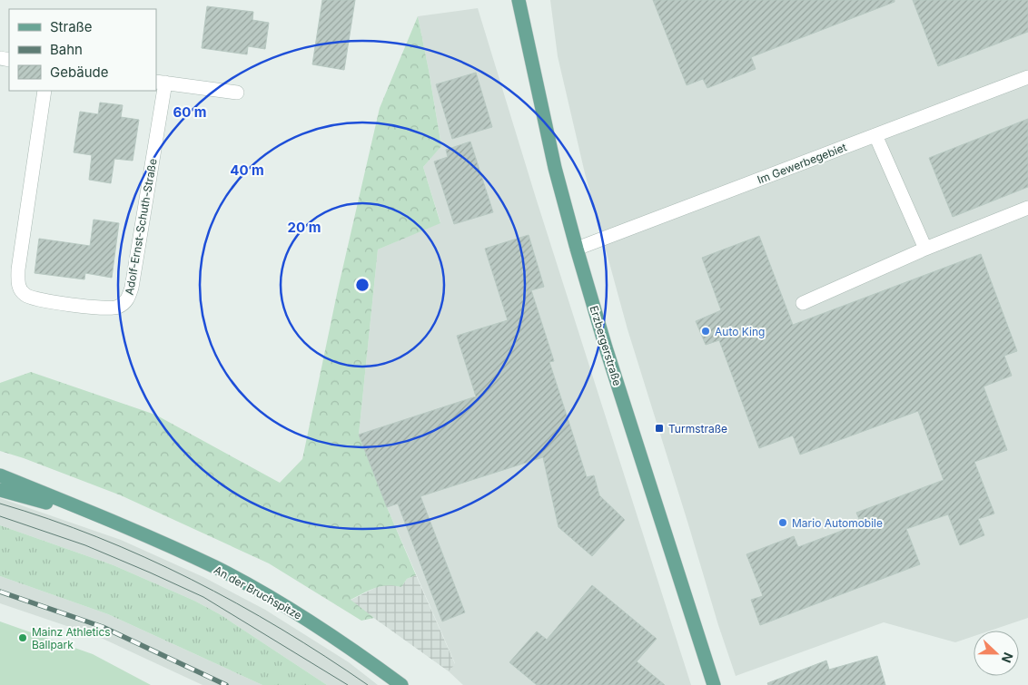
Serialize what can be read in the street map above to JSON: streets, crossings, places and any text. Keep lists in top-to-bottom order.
{
  "streets": {
    "main road": ["Erzbergerstraße", "An der Bruchspitze"],
    "street": ["Im Gewerbegebiet", "Adolf-Ernst-Schuth-Straße"]
  },
  "crossings": [
    ["Im Gewerbegebiet", "Erzbergerstraße"]
  ],
  "places": {
    "other": ["Auto King", "Mario Automobile", "Mainz Athletics Ballpark"],
    "transit": ["Turmstraße"]
  },
  "legend": ["Straße", "Bahn", "Gebäude"],
  "north": "right",
  "rings": ["60 m", "40 m", "20 m"]
}
